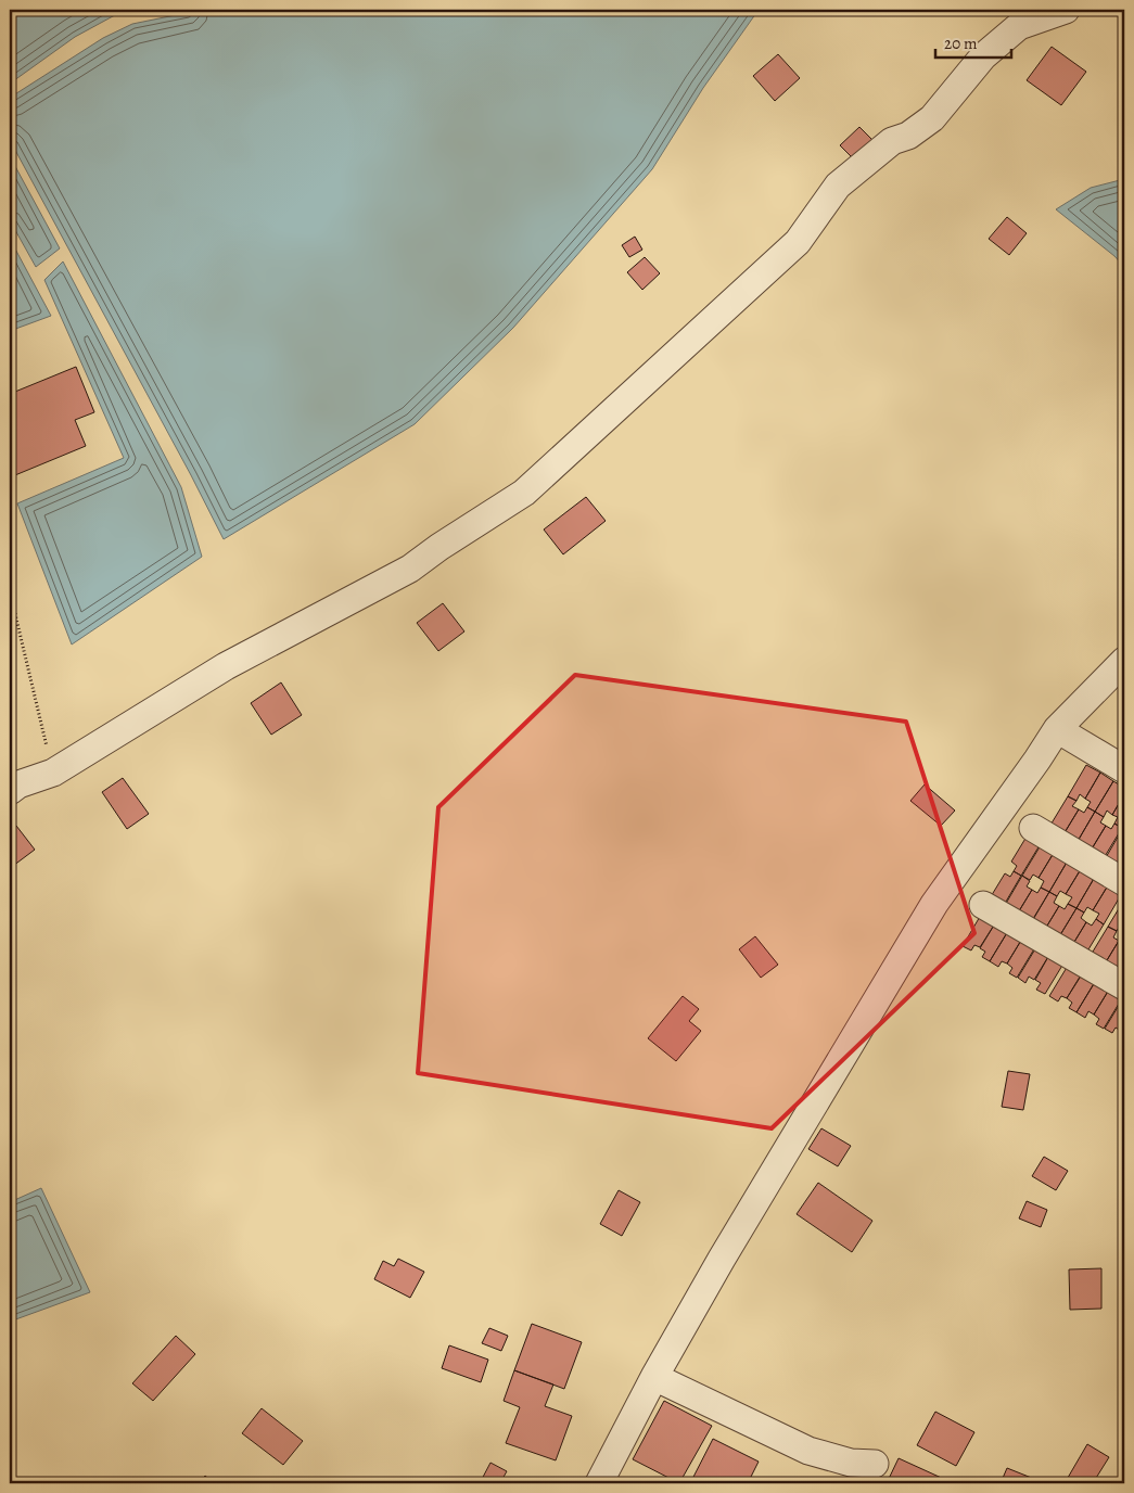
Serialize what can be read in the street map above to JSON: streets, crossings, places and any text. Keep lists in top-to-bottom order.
{
  "scale_bar": "20 m"
}
